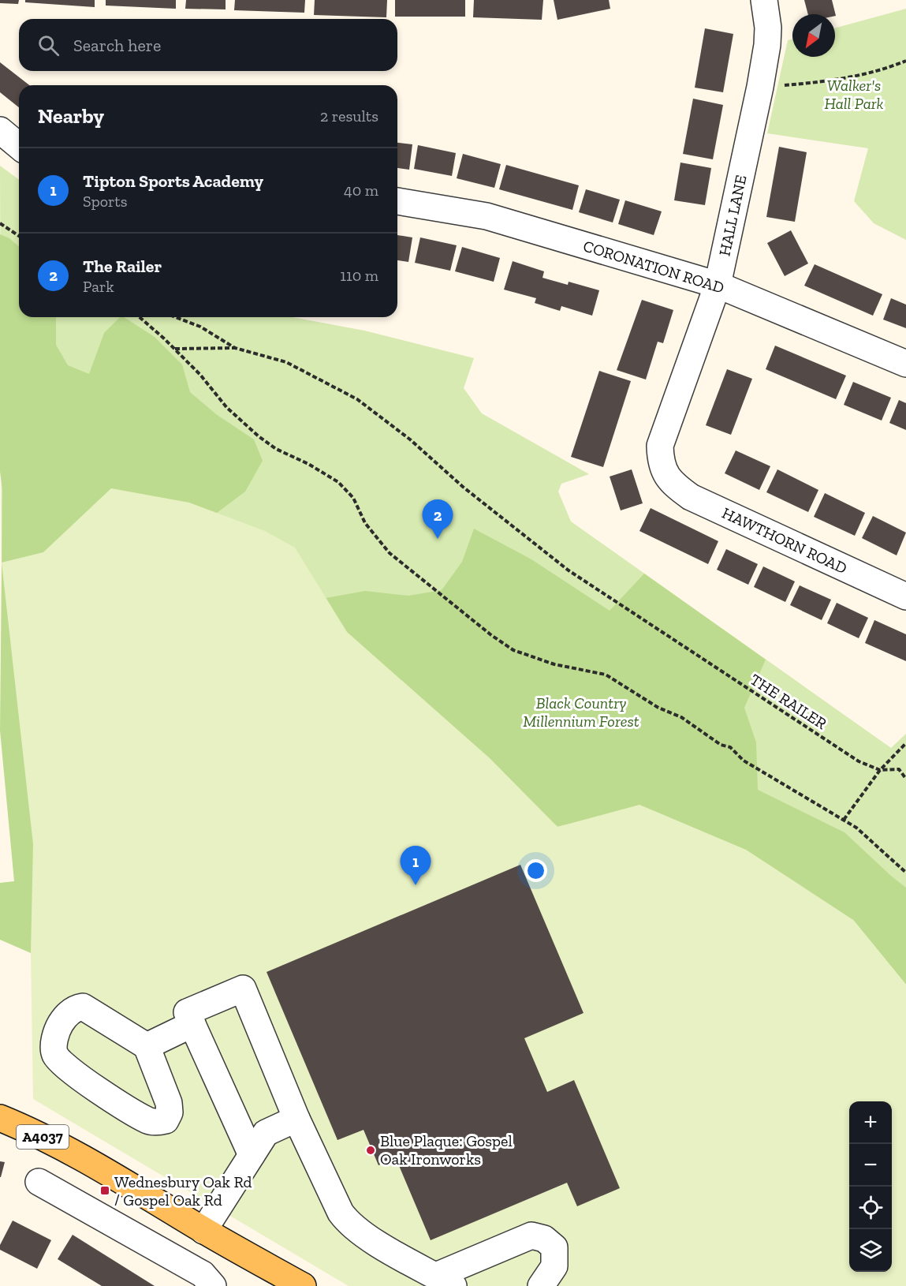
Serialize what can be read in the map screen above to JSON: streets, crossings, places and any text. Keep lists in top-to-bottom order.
{
  "streets": {
    "main road": ["A4037"],
    "street": ["HALL LANE", "CORONATION ROAD", "HAWTHORN ROAD"],
    "path": ["THE RAILER"]
  },
  "crossings": [
    ["HALL LANE", "CORONATION ROAD"],
    ["HALL LANE", "HAWTHORN ROAD"]
  ],
  "parks": ["Walker's Hall Park", "Black Country Millennium Forest"],
  "places": {
    "other": ["Blue Plaque: Gospel Oak Ironworks"],
    "transit": ["Wednesbury Oak Rd / Gospel Oak Rd"]
  },
  "north": "bottom left",
  "page": {
    "search": "Search here",
    "heading": ["Nearby", "2 results"],
    "list": [
      {
        "mark": "1",
        "name": "Tipton Sports Academy",
        "note": "Sports",
        "value": "40 m"
      },
      {
        "mark": "2",
        "name": "The Railer",
        "note": "Park",
        "value": "110 m"
      }
    ],
    "pins": ["2", "1"],
    "map_buttons": ["+", "−"]
  }
}
